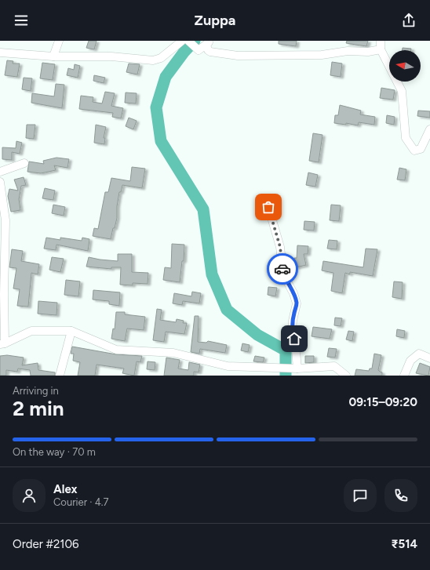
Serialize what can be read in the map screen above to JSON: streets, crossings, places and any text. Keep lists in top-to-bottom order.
{
  "north": "left",
  "page": {
    "header": "Zuppa",
    "heading": ["2 min", "Arriving in", "09:15–09:20"],
    "panel": [
      "Alex",
      "Courier · 4.7",
      "Order #2106",
      "₹514"
    ],
    "bar": "On the way · 70 m"
  }
}
